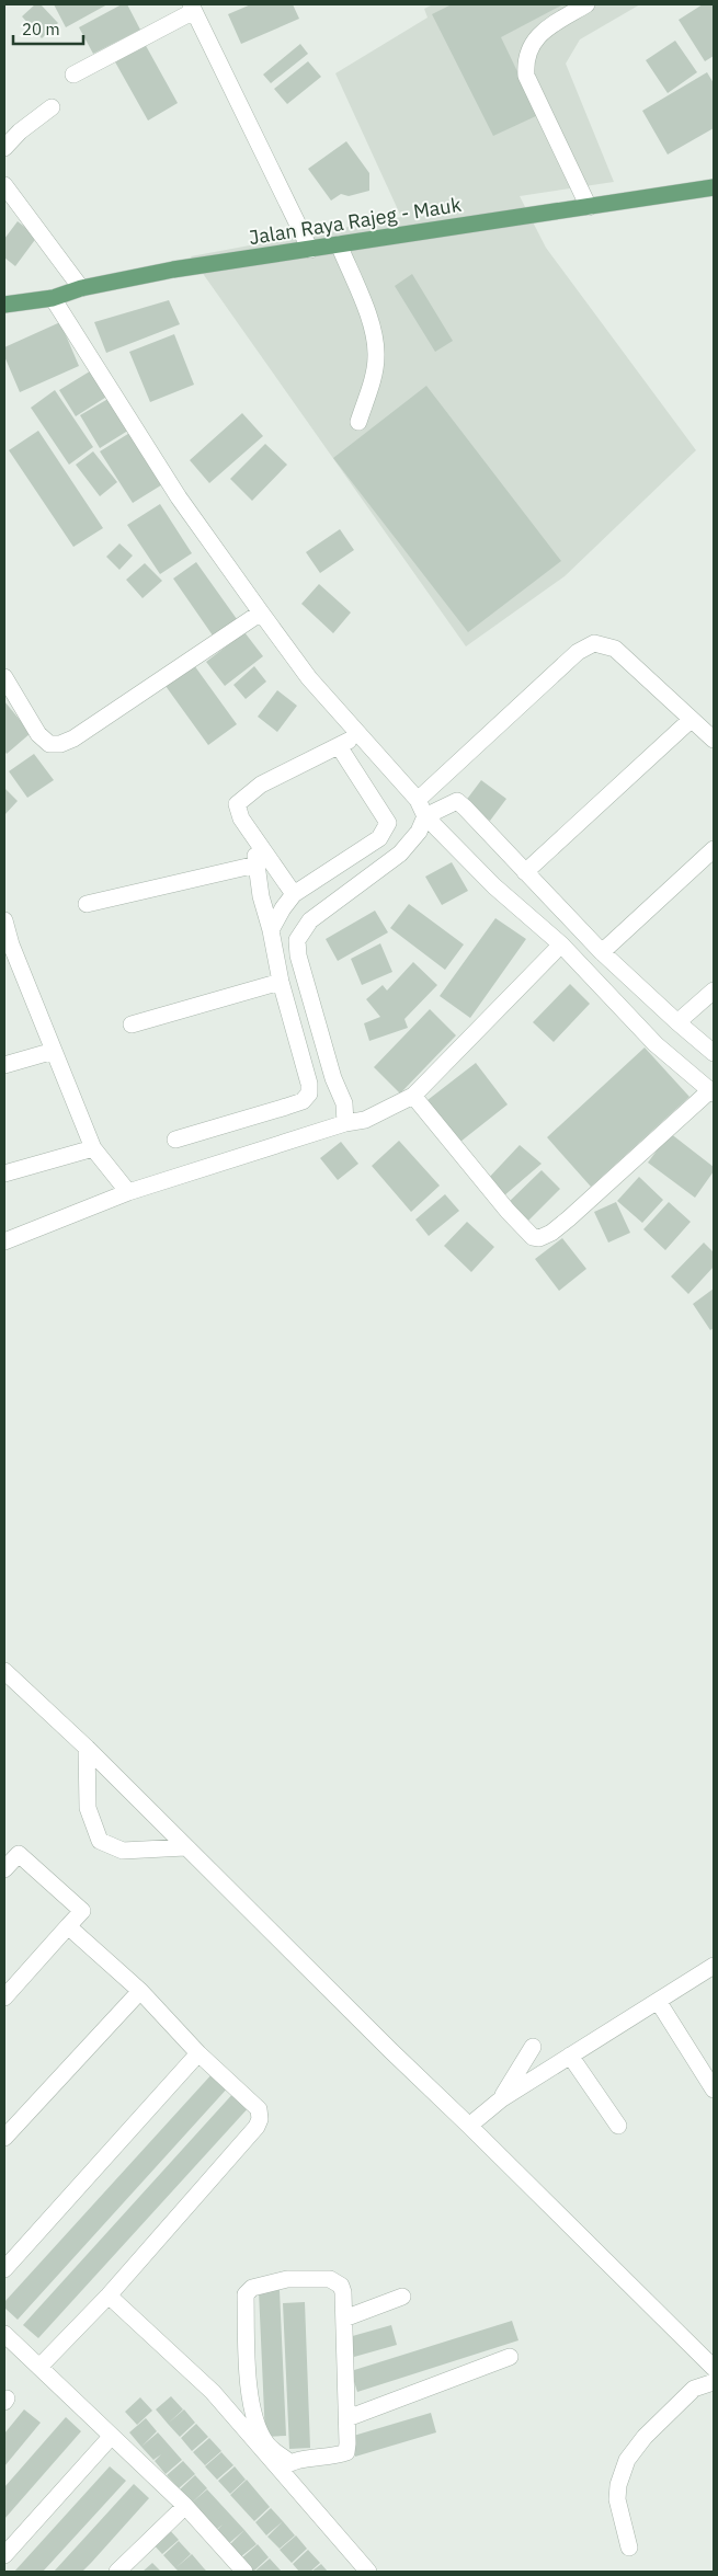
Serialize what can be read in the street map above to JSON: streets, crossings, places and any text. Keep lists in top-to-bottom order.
{
  "streets": {
    "main road": ["Jalan Raya Rajeg - Mauk"]
  },
  "scale_bar": "20 m"
}
